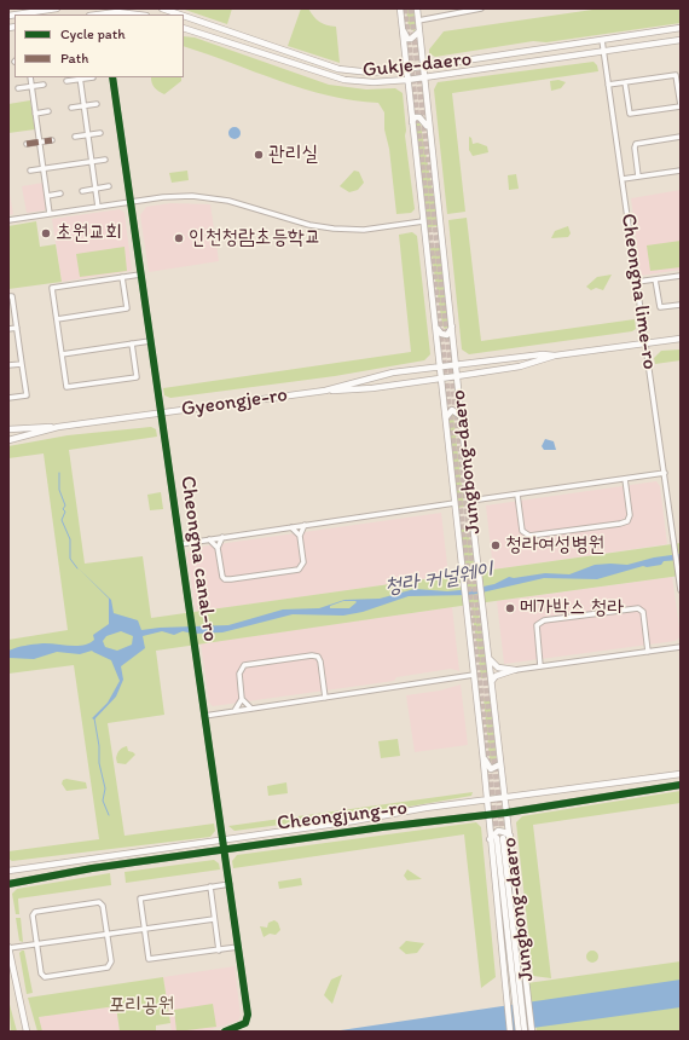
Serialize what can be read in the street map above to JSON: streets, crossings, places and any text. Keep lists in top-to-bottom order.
{
  "streets": {
    "main road": [
      "Gukje-daero",
      "Gyeongje-ro",
      "Jungbong-daero",
      "Cheongjung-ro"
    ],
    "street": ["Cheongna lime-ro", "Cheongna canal-ro"]
  },
  "crossings": [
    ["Gukje-daero", "Cheongna lime-ro"],
    ["Gukje-daero", "Jungbong-daero"],
    ["Cheongna lime-ro", "Gyeongje-ro"],
    ["Gyeongje-ro", "Jungbong-daero"],
    ["Gyeongje-ro", "Cheongna canal-ro"],
    ["Jungbong-daero", "Cheongjung-ro"],
    ["Cheongna canal-ro", "Cheongjung-ro"]
  ],
  "water": ["청라 커널웨이"],
  "parks": ["포리공원"],
  "places": [
    "관리실",
    "초원교회",
    "인천청람초등학교",
    "청라여성병원",
    "메가박스 청라"
  ],
  "legend": ["Cycle path", "Path"]
}
